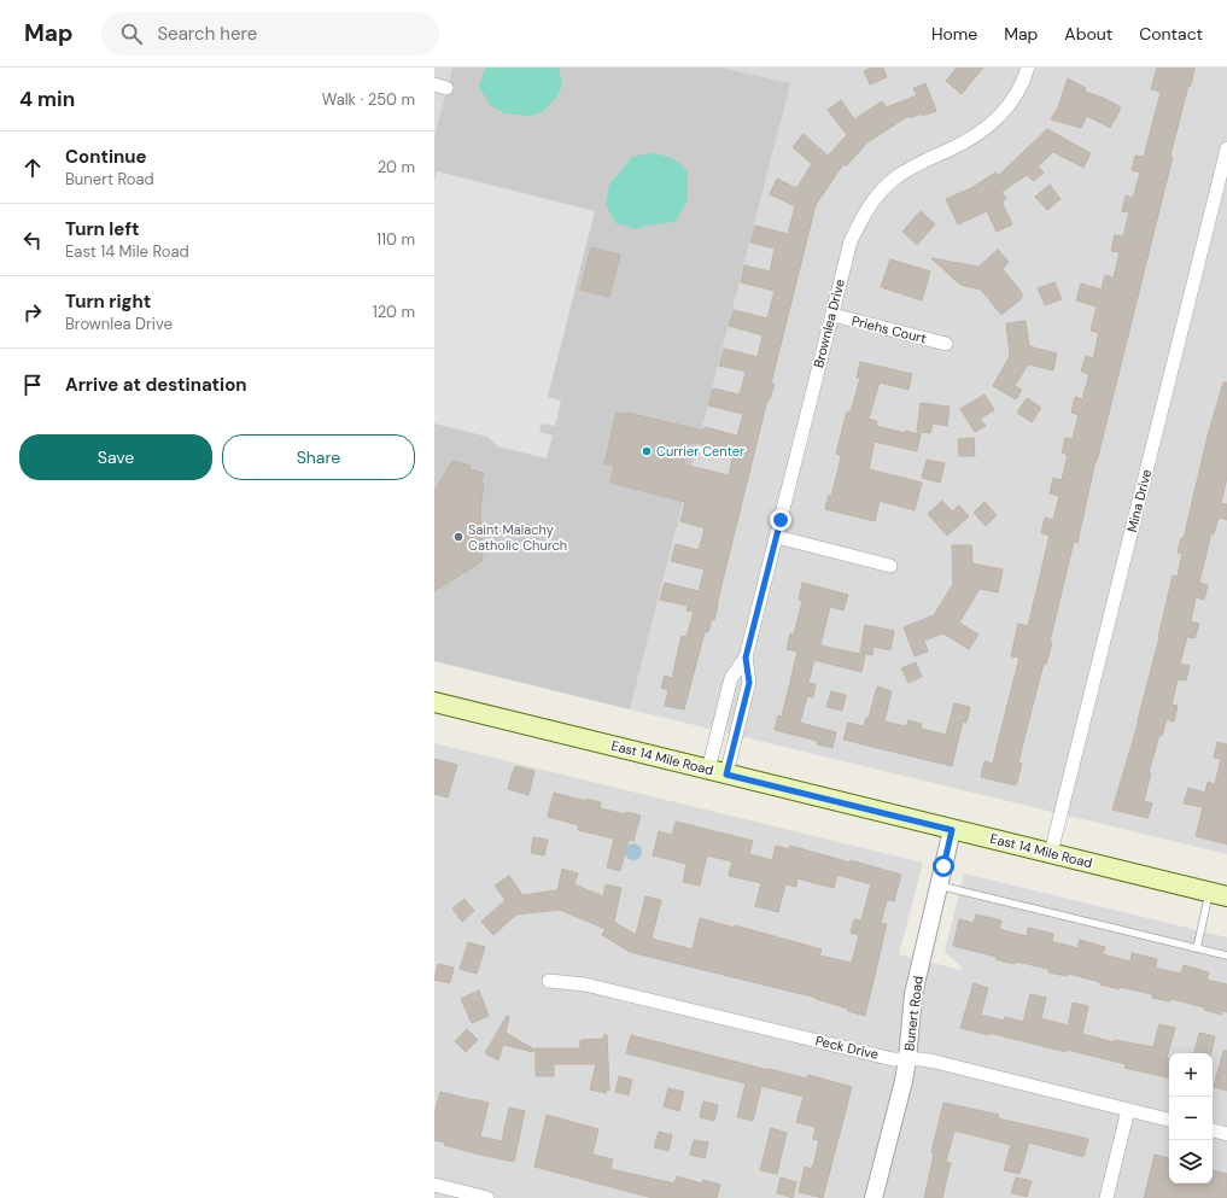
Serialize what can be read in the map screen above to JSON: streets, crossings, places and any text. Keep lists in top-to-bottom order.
{
  "streets": {
    "main road": ["East 14 Mile Road"],
    "street": [
      "Brownlea Drive",
      "Priehs Court",
      "Mina Drive",
      "Bunert Road",
      "Peck Drive"
    ]
  },
  "crossings": [
    ["Brownlea Drive", "Priehs Court"],
    ["Brownlea Drive", "East 14 Mile Road"],
    ["Mina Drive", "East 14 Mile Road"],
    ["East 14 Mile Road", "Bunert Road"],
    ["Bunert Road", "Peck Drive"]
  ],
  "places": ["Currier Center", "Saint Malachy Catholic Church"],
  "page": {
    "header": "Map",
    "search": "Search here",
    "nav": [
      "Home",
      "Map",
      "About",
      "Contact"
    ],
    "heading": ["4 min", "Walk · 250 m"],
    "list": [
      ["Continue", "Bunert Road", "20 m"],
      ["Turn left", "East 14 Mile Road", "110 m"],
      ["Turn right", "Brownlea Drive", "120 m"],
      "Arrive at destination"
    ],
    "buttons": ["Save", "Share"],
    "map_buttons": ["+", "−"]
  }
}
